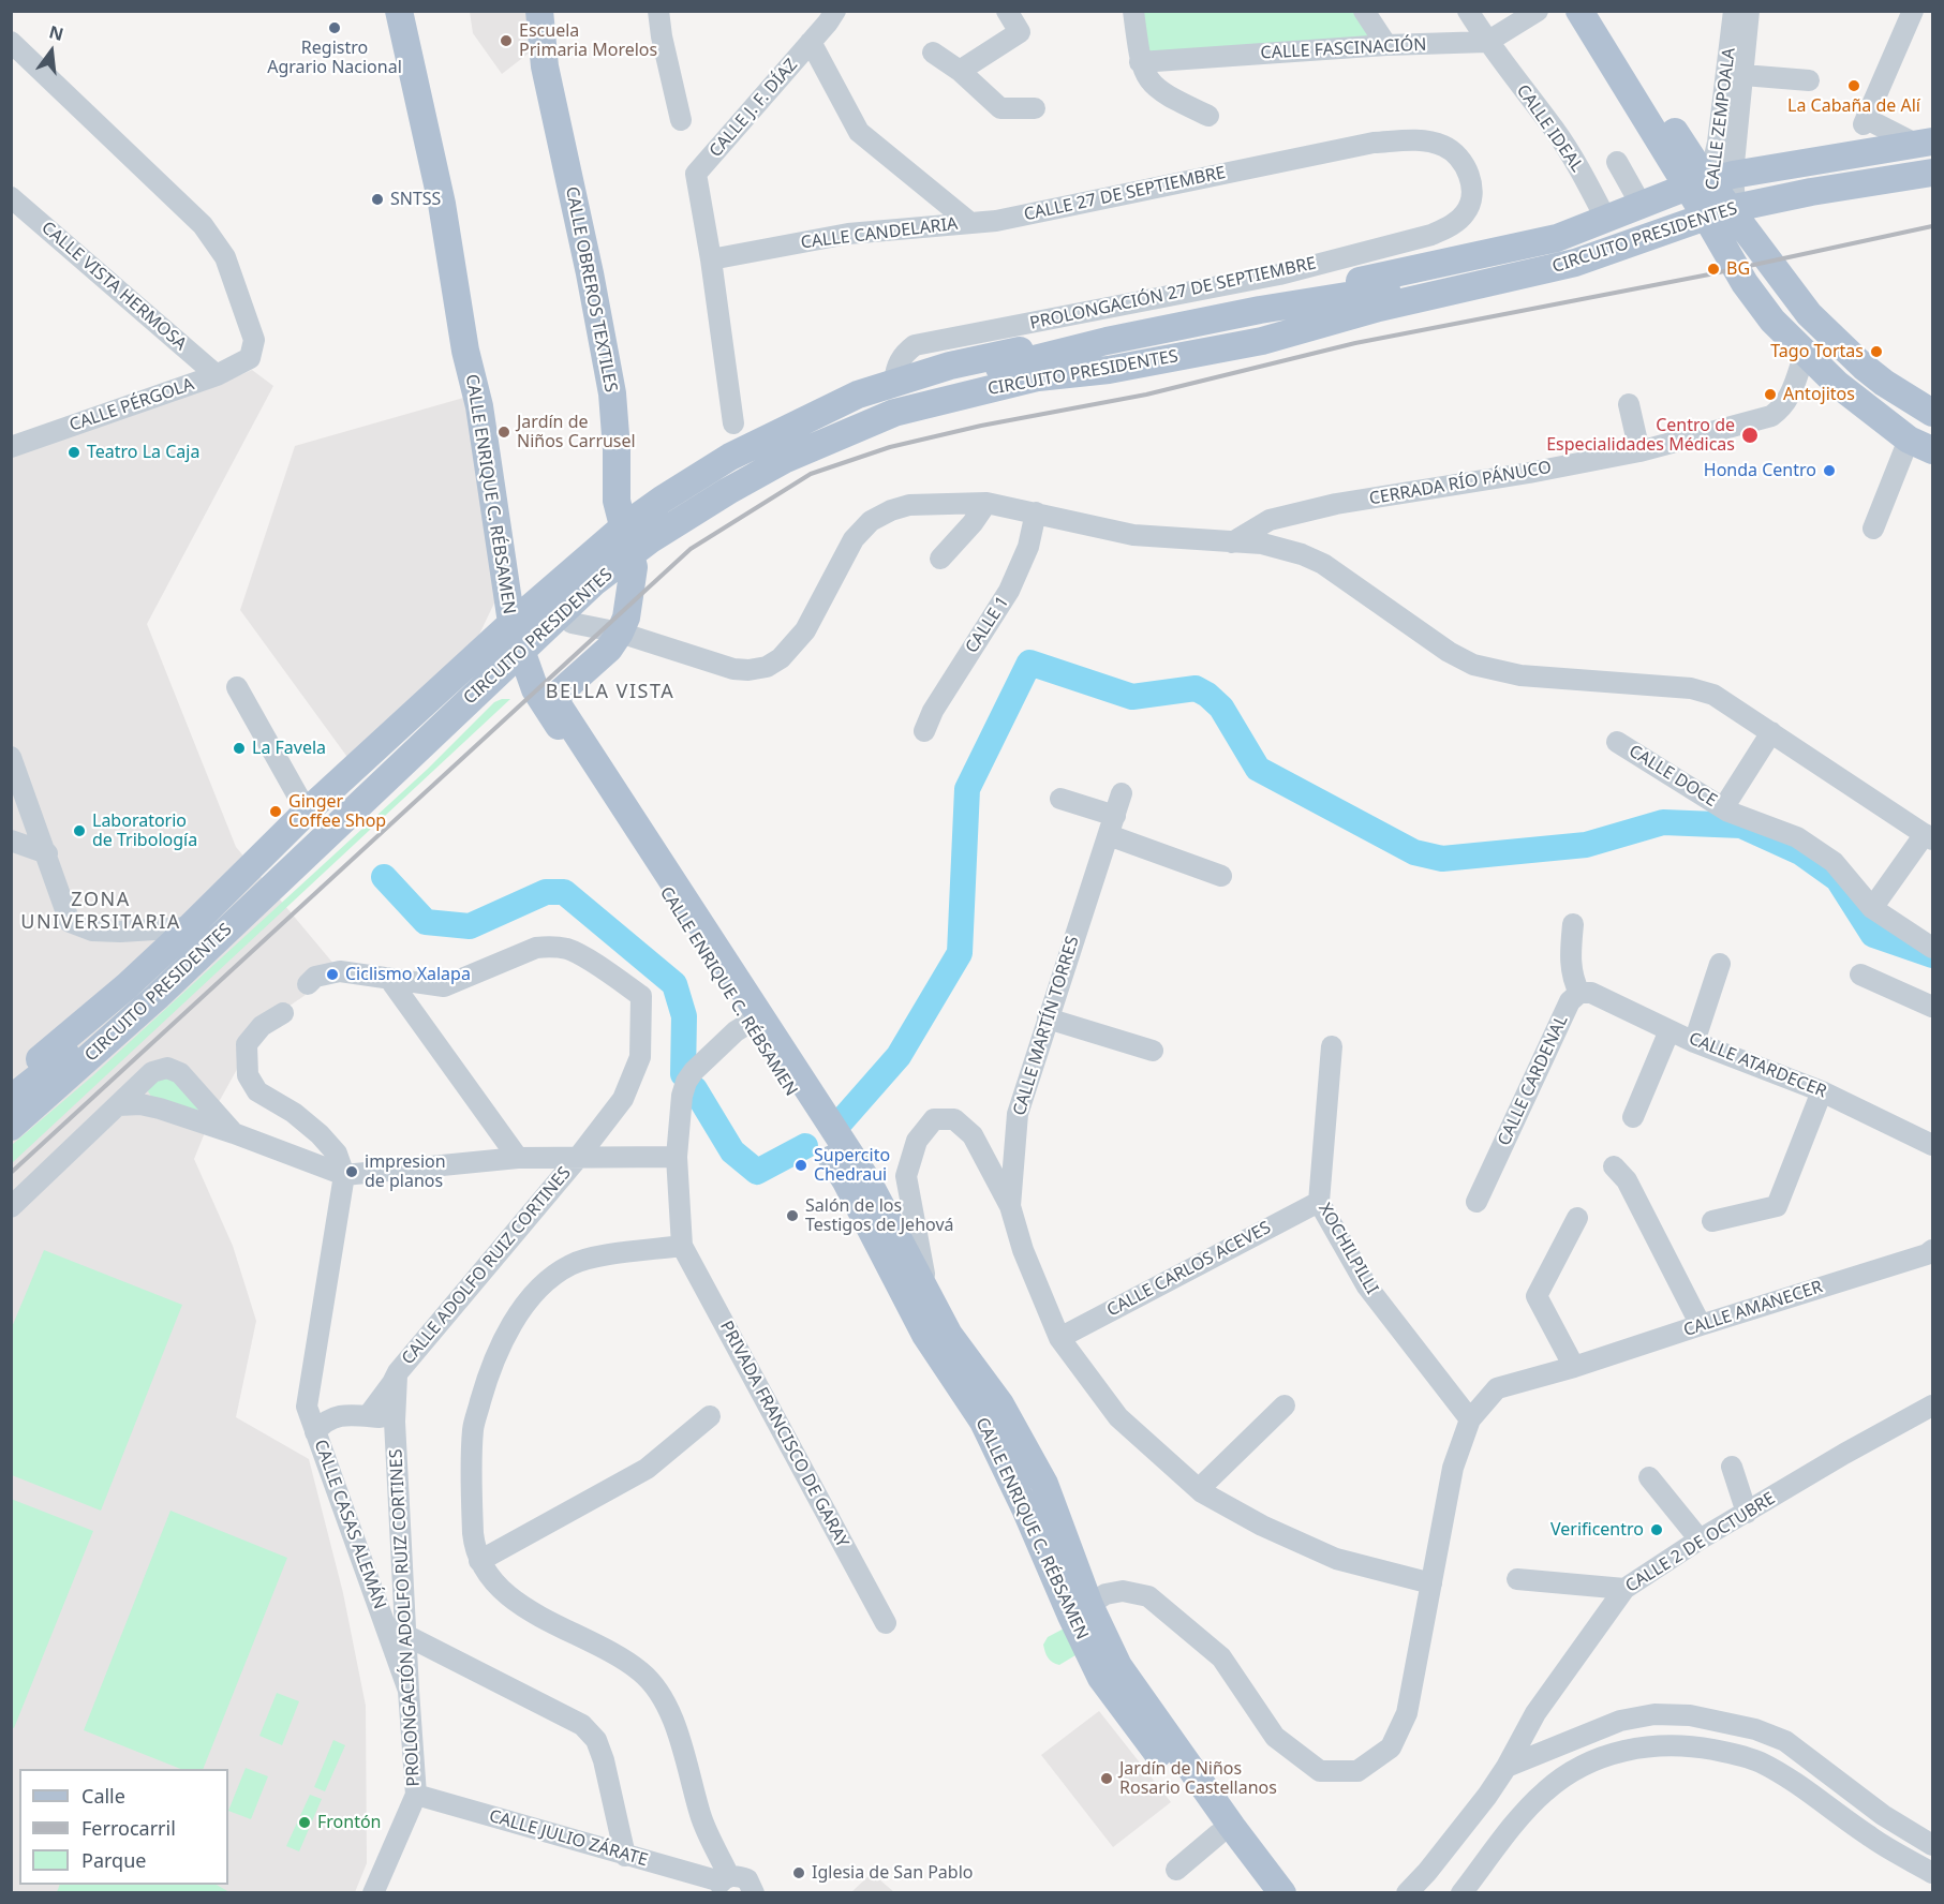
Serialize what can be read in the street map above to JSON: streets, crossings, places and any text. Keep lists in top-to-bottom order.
{
  "streets": {
    "main road": ["CIRCUITO PRESIDENTES", "CALLE OBREROS TEXTILES", "CALLE ENRIQUE C. RÉBSAMEN"],
    "street": [
      "CALLE FASCINACIÓN",
      "CALLE J. F. DÍAZ",
      "CALLE ZEMPOALA",
      "CALLE IDEAL",
      "CALLE 27 DE SEPTIEMBRE",
      "CALLE CANDELARIA",
      "CALLE VISTA HERMOSA",
      "PROLONGACIÓN 27 DE SEPTIEMBRE",
      "CALLE PÉRGOLA",
      "CERRADA RÍO PÁNUCO",
      "CALLE 1",
      "CALLE DOCE",
      "CALLE MARTÍN TORRES",
      "CALLE ATARDECER",
      "CALLE CARDENAL",
      "XOCHILPILLI",
      "CALLE ADOLFO RUIZ CORTINES",
      "CALLE CARLOS ACEVES",
      "CALLE AMANECER",
      "PRIVADA FRANCISCO DE GARAY",
      "CALLE CASAS ALEMÁN",
      "CALLE 2 DE OCTUBRE",
      "PROLONGACIÓN ADOLFO RUIZ CORTINES",
      "CALLE JULIO ZÁRATE"
    ]
  },
  "crossings": [
    ["CALLE FASCINACIÓN", "CALLE IDEAL"],
    ["CALLE J. F. DÍAZ", "CALLE CANDELARIA"],
    ["CALLE 27 DE SEPTIEMBRE", "CALLE CANDELARIA"],
    ["CALLE 27 DE SEPTIEMBRE", "PROLONGACIÓN 27 DE SEPTIEMBRE"],
    ["CALLE VISTA HERMOSA", "CALLE PÉRGOLA"],
    ["CALLE OBREROS TEXTILES", "CALLE ENRIQUE C. RÉBSAMEN"],
    ["CALLE ENRIQUE C. RÉBSAMEN", "CALLE AMANECER"],
    ["CALLE MARTÍN TORRES", "CALLE CARLOS ACEVES"],
    ["CALLE MARTÍN TORRES", "CALLE AMANECER"],
    ["CALLE ATARDECER", "CALLE CARDENAL"],
    ["XOCHILPILLI", "CALLE CARLOS ACEVES"],
    ["XOCHILPILLI", "CALLE AMANECER"],
    ["CALLE ADOLFO RUIZ CORTINES", "PROLONGACIÓN ADOLFO RUIZ CORTINES"],
    ["CALLE CASAS ALEMÁN", "PROLONGACIÓN ADOLFO RUIZ CORTINES"],
    ["PROLONGACIÓN ADOLFO RUIZ CORTINES", "CALLE JULIO ZÁRATE"]
  ],
  "districts": ["BELLA VISTA", "ZONA UNIVERSITARIA"],
  "places": [
    "Registro Agrario Nacional",
    "Escuela Primaria Morelos",
    "La Cabaña de Alí",
    "SNTSS",
    "BG",
    "Tago Tortas",
    "Antojitos",
    "Jardín de Niños Carrusel",
    "Centro de Especialidades Médicas",
    "Teatro La Caja",
    "Honda Centro",
    "La Favela",
    "Ginger Coffee Shop",
    "Laboratorio de Tribología",
    "Ciclismo Xalapa",
    "Supercito Chedraui",
    "impresion de planos",
    "Salón de los Testigos de Jehová",
    "Verificentro",
    "Jardín de Niños Rosario Castellanos",
    "Frontón",
    "Iglesia de San Pablo"
  ],
  "legend": ["Calle", "Ferrocarril", "Parque"],
  "north": "top"
}
